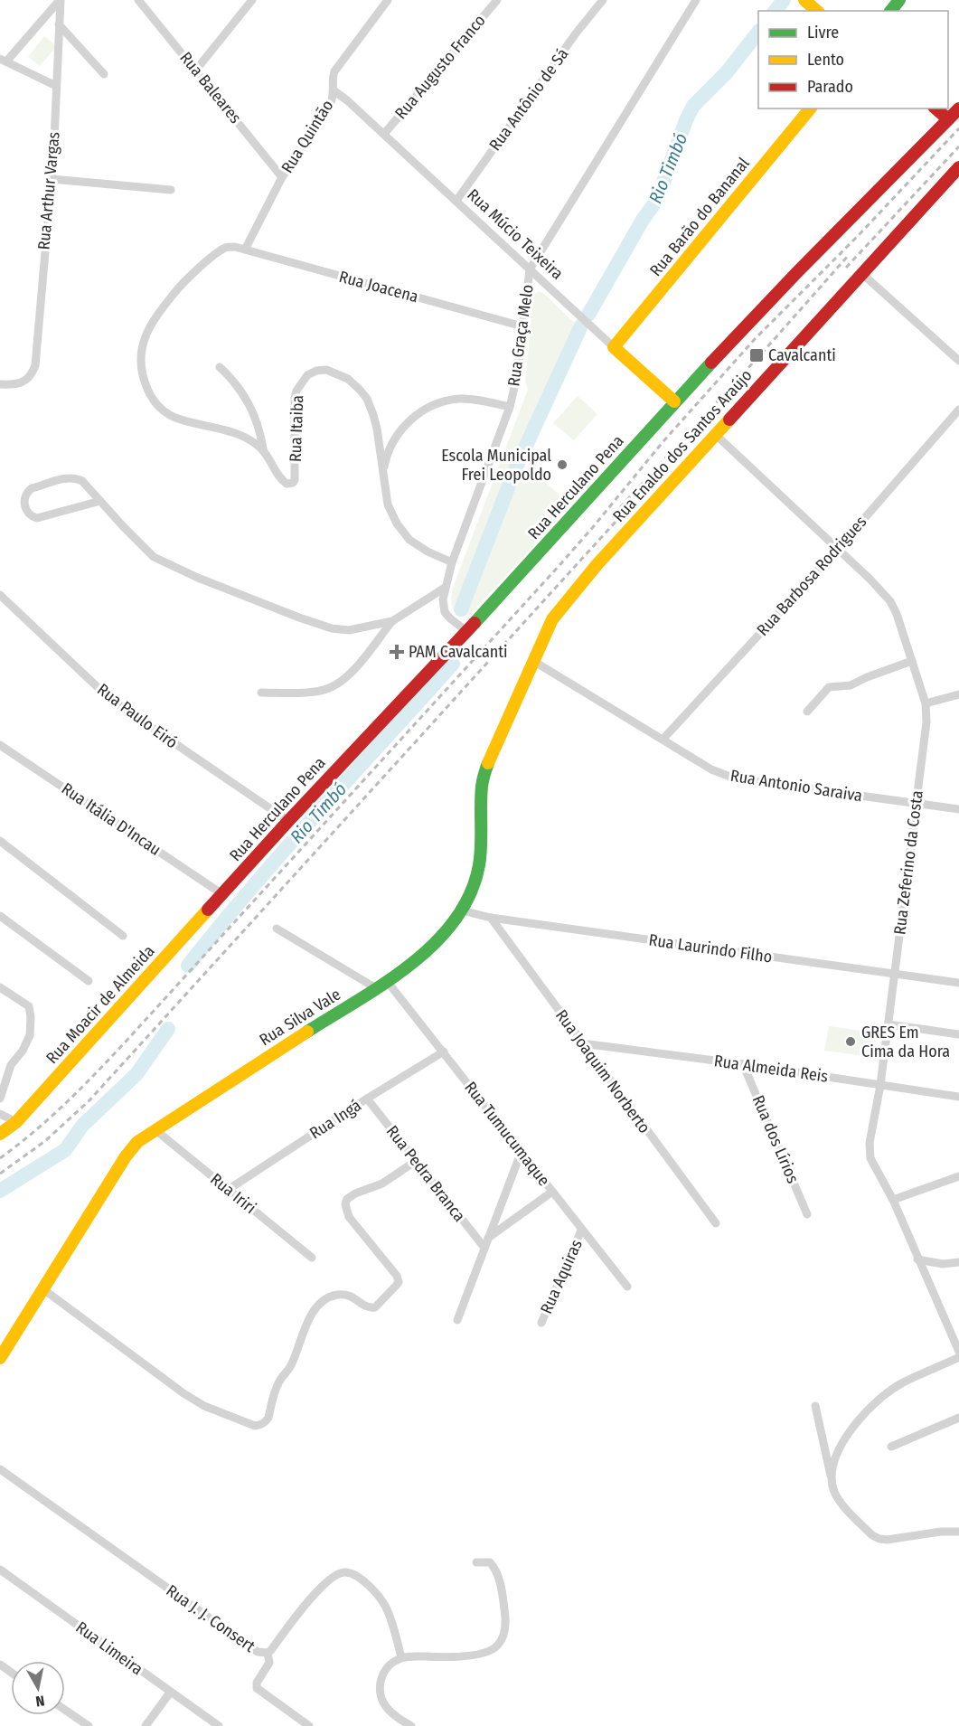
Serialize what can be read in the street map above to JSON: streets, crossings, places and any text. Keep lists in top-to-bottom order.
{
  "streets": {
    "main road": [
      "Rua Barão do Bananal",
      "Rua Múcio Teixeira",
      "Rua Enaldo dos Santos Araújo",
      "Rua Herculano Pena",
      "Rua Moacir de Almeida",
      "Rua Silva Vale"
    ],
    "street": [
      "Rua Augusto Franco",
      "Rua Baleares",
      "Rua Antônio de Sá",
      "Rua Quintão",
      "Rua Arthur Vargas",
      "Rua Joacena",
      "Rua Graça Melo",
      "Rua Itaiba",
      "Rua Barbosa Rodrigues",
      "Rua Paulo Eiró",
      "Rua Antonio Saraiva",
      "Rua Itália D'Incau",
      "Rua Zeferino da Costa",
      "Rua Laurindo Filho",
      "Rua Almeida Reis",
      "Rua Joaquim Norberto",
      "Rua Ingá",
      "Rua Tumucumaque",
      "Rua dos Lírios",
      "Rua Pedra Branca",
      "Rua Iriri",
      "Rua Aquiras",
      "Rua J. J. Consert",
      "Rua Limeira"
    ]
  },
  "crossings": [
    ["Rua Augusto Franco", "Rua Múcio Teixeira"],
    ["Rua Baleares", "Rua Quintão"],
    ["Rua Antônio de Sá", "Rua Múcio Teixeira"],
    ["Rua Quintão", "Rua Múcio Teixeira"],
    ["Rua Quintão", "Rua Joacena"],
    ["Rua Barão do Bananal", "Rua Múcio Teixeira"],
    ["Rua Múcio Teixeira", "Rua Graça Melo"],
    ["Rua Múcio Teixeira", "Rua Herculano Pena"],
    ["Rua Joacena", "Rua Graça Melo"],
    ["Rua Joacena", "Rua Itaiba"],
    ["Rua Graça Melo", "Rua Itaiba"],
    ["Rua Graça Melo", "Rua Herculano Pena"],
    ["Rua Enaldo dos Santos Araújo", "Rua Antonio Saraiva"],
    ["Rua Enaldo dos Santos Araújo", "Rua Zeferino da Costa"],
    ["Rua Enaldo dos Santos Araújo", "Rua Silva Vale"],
    ["Rua Herculano Pena", "Rua Paulo Eiró"],
    ["Rua Herculano Pena", "Rua Itália D'Incau"],
    ["Rua Herculano Pena", "Rua Moacir de Almeida"],
    ["Rua Barbosa Rodrigues", "Rua Antonio Saraiva"],
    ["Rua Barbosa Rodrigues", "Rua Zeferino da Costa"],
    ["Rua Antonio Saraiva", "Rua Zeferino da Costa"],
    ["Rua Antonio Saraiva", "Rua Silva Vale"],
    ["Rua Itália D'Incau", "Rua Moacir de Almeida"],
    ["Rua Zeferino da Costa", "Rua Laurindo Filho"],
    ["Rua Zeferino da Costa", "Rua Almeida Reis"],
    ["Rua Laurindo Filho", "Rua Silva Vale"],
    ["Rua Laurindo Filho", "Rua Joaquim Norberto"],
    ["Rua Silva Vale", "Rua Tumucumaque"],
    ["Rua Silva Vale", "Rua Iriri"],
    ["Rua Almeida Reis", "Rua Joaquim Norberto"],
    ["Rua Almeida Reis", "Rua dos Lírios"],
    ["Rua Ingá", "Rua Tumucumaque"],
    ["Rua Ingá", "Rua Pedra Branca"],
    ["Rua Ingá", "Rua Iriri"],
    ["Rua Tumucumaque", "Rua Aquiras"]
  ],
  "water": ["Rio Timbó"],
  "places": {
    "transit": ["Cavalcanti"],
    "other": ["Escola Municipal Frei Leopoldo", "GRES Em Cima da Hora"],
    "health": ["PAM Cavalcanti"]
  },
  "legend": ["Livre", "Lento", "Parado"],
  "north": "bottom"
}
